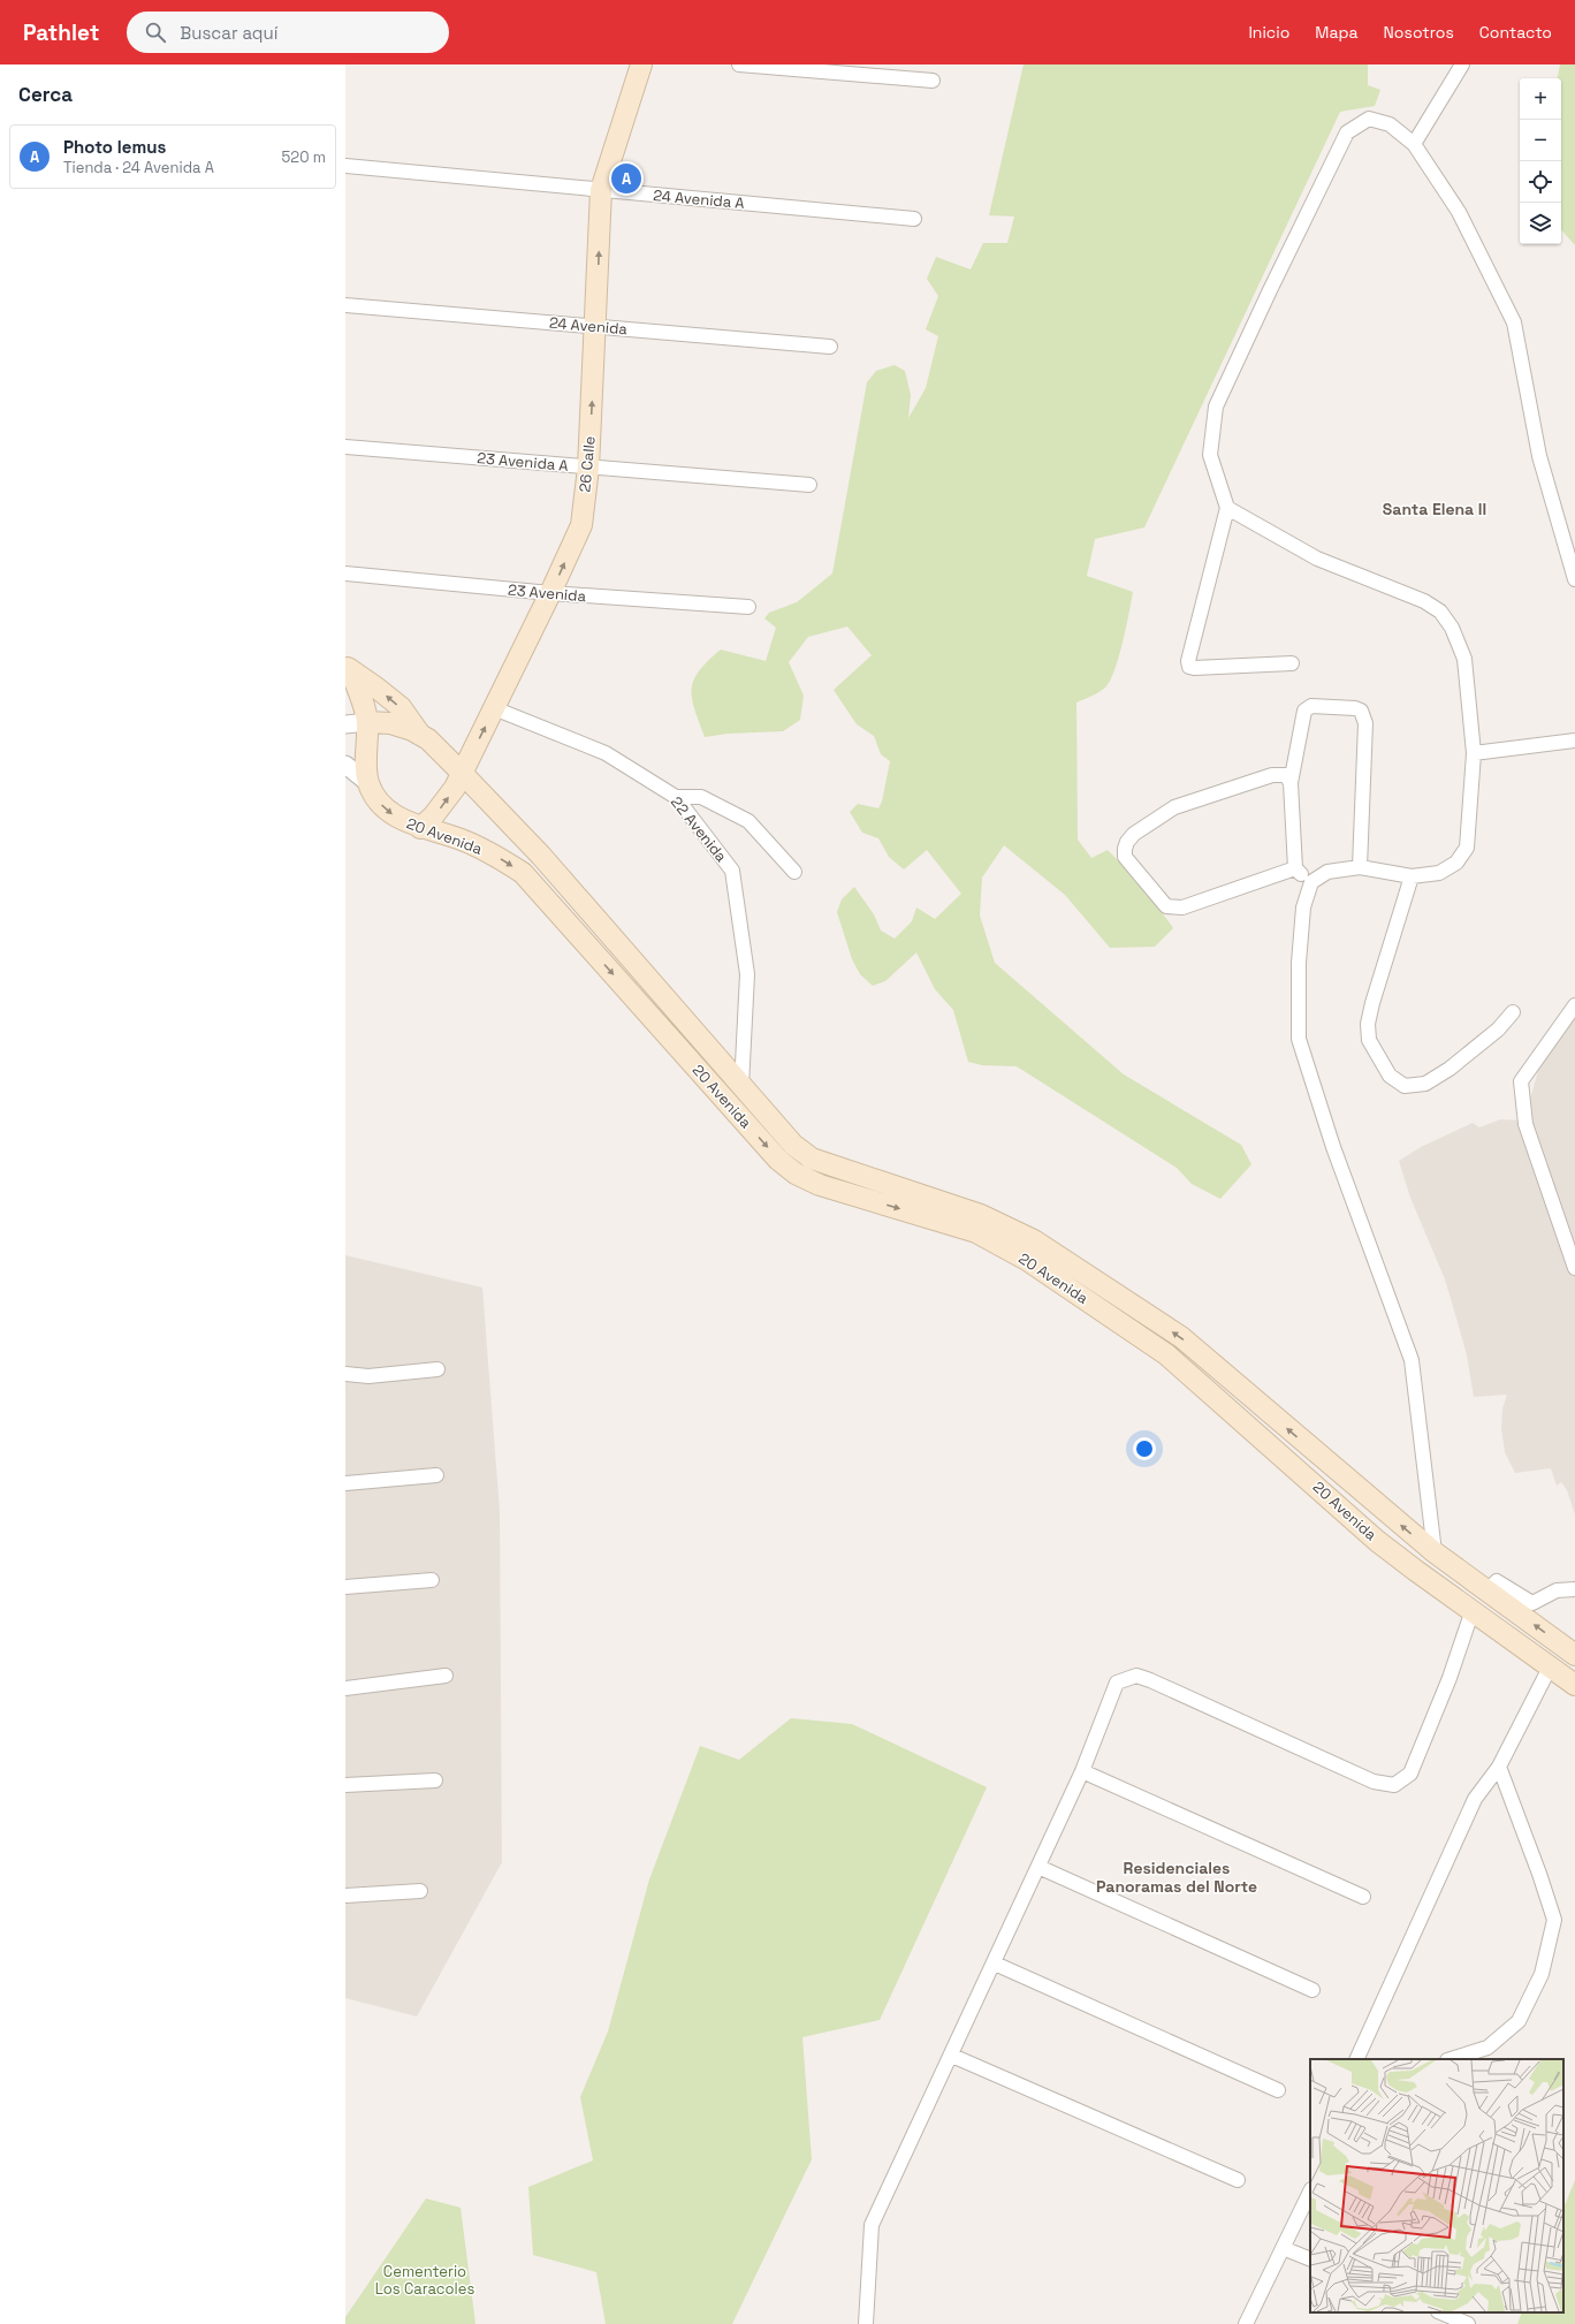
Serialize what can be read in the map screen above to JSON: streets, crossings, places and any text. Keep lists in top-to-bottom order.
{
  "streets": {
    "main road": ["26 Calle", "20 Avenida"],
    "street": [
      "24 Avenida A",
      "24 Avenida",
      "23 Avenida A",
      "23 Avenida",
      "22 Avenida"
    ]
  },
  "crossings": [
    ["24 Avenida A", "26 Calle"],
    ["24 Avenida", "26 Calle"],
    ["23 Avenida A", "26 Calle"],
    ["26 Calle", "23 Avenida"],
    ["26 Calle", "22 Avenida"],
    ["26 Calle", "20 Avenida"],
    ["22 Avenida", "20 Avenida"]
  ],
  "one_way": ["26 Calle"],
  "districts": ["Santa Elena II", "Residenciales Panoramas del Norte"],
  "parks": ["Cementerio Los Caracoles"],
  "page": {
    "header": "Pathlet",
    "search": "Buscar aquí",
    "nav": [
      "Inicio",
      "Mapa",
      "Nosotros",
      "Contacto"
    ],
    "heading": "Cerca",
    "map_buttons": ["+", "−"],
    "list": [
      {
        "mark": "A",
        "name": "Photo lemus",
        "note": "Tienda · 24 Avenida A",
        "value": "520 m"
      }
    ],
    "pins": "A"
  }
}
